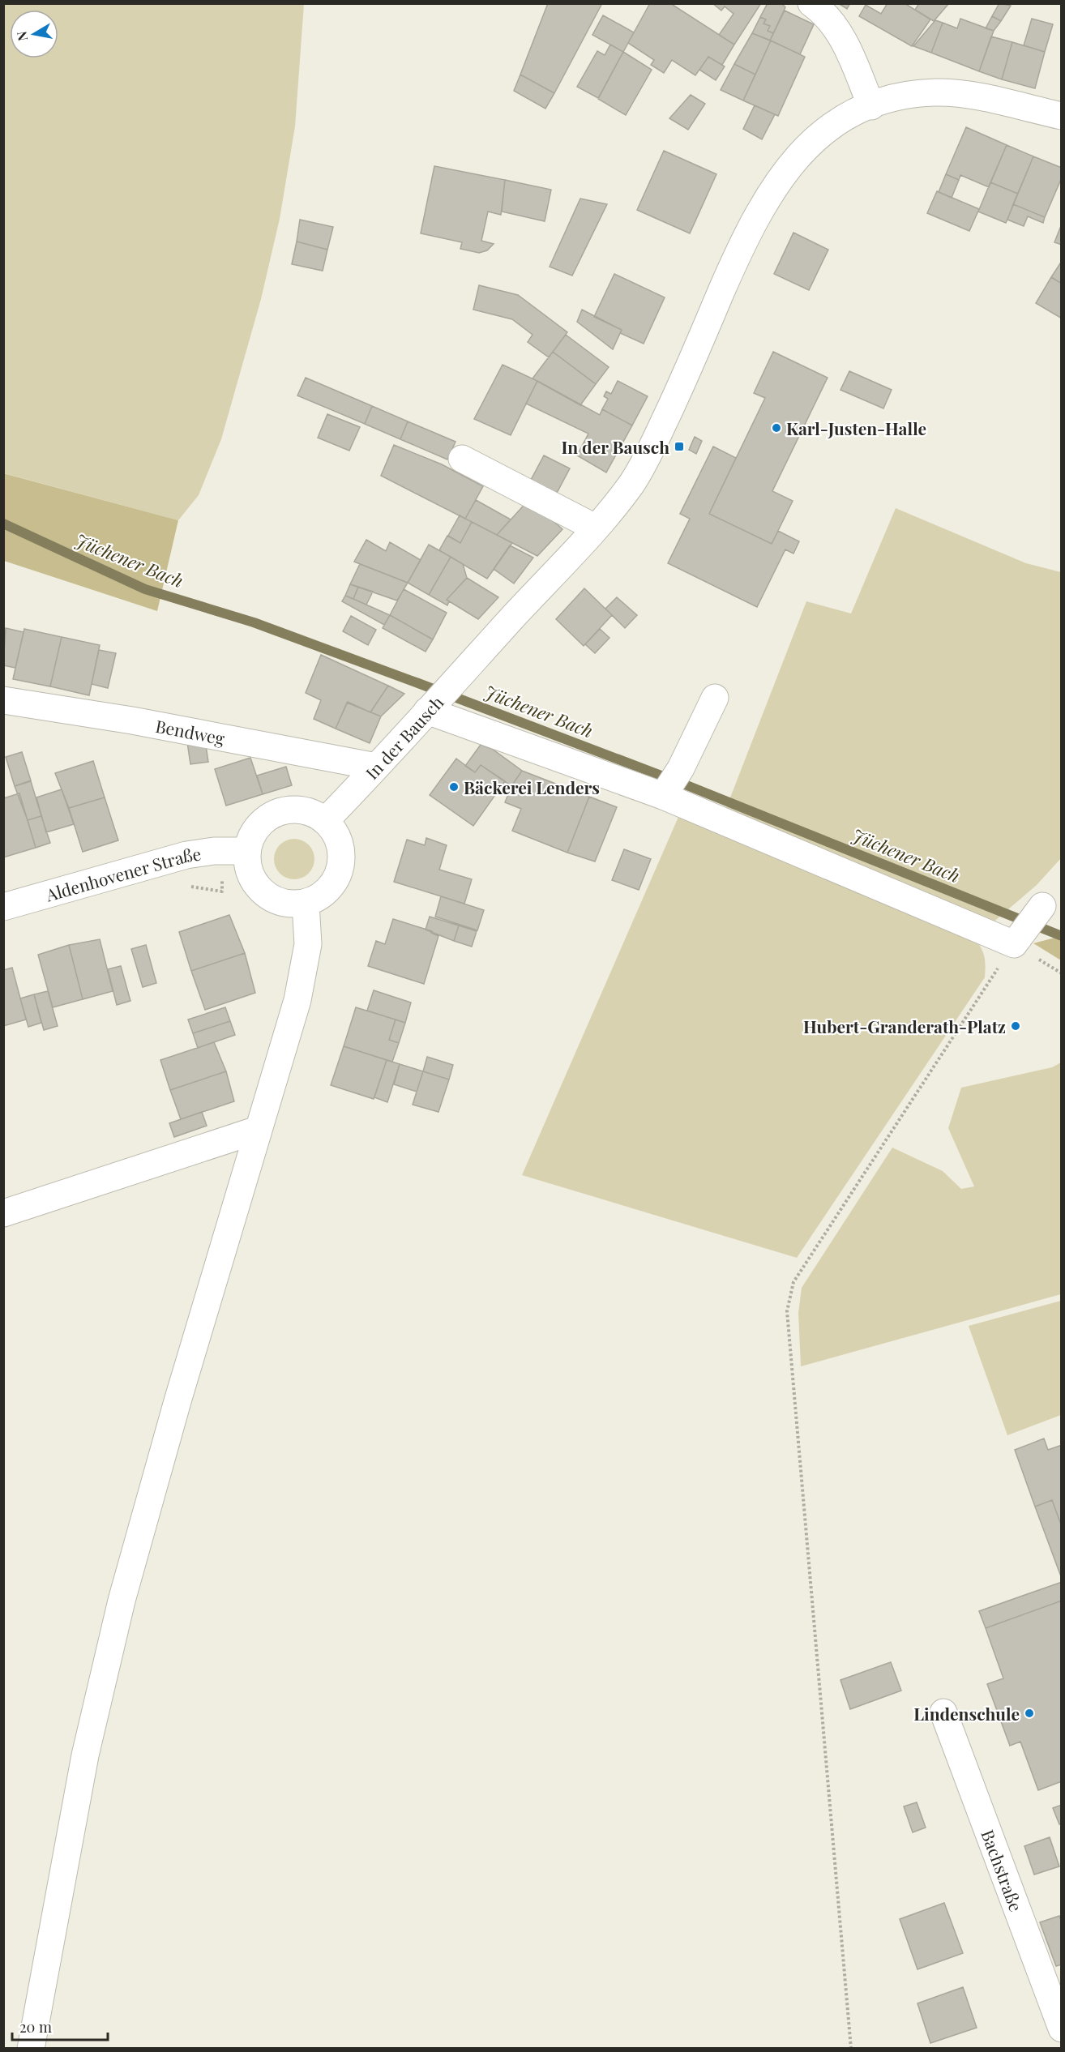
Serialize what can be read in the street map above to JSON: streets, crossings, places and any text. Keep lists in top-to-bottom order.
{
  "streets": {
    "street": [
      "Bendweg",
      "In der Bausch",
      "Aldenhovener Straße",
      "Bachstraße"
    ]
  },
  "crossings": [
    ["Bendweg", "In der Bausch"],
    ["In der Bausch", "Aldenhovener Straße"]
  ],
  "water": ["Jüchener Bach"],
  "places": {
    "other": [
      "Karl-Justen-Halle",
      "Bäckerei Lenders",
      "Hubert-Granderath-Platz",
      "Lindenschule"
    ],
    "transit": ["In der Bausch"]
  },
  "scale_bar": "20 m",
  "north": "left"
}
